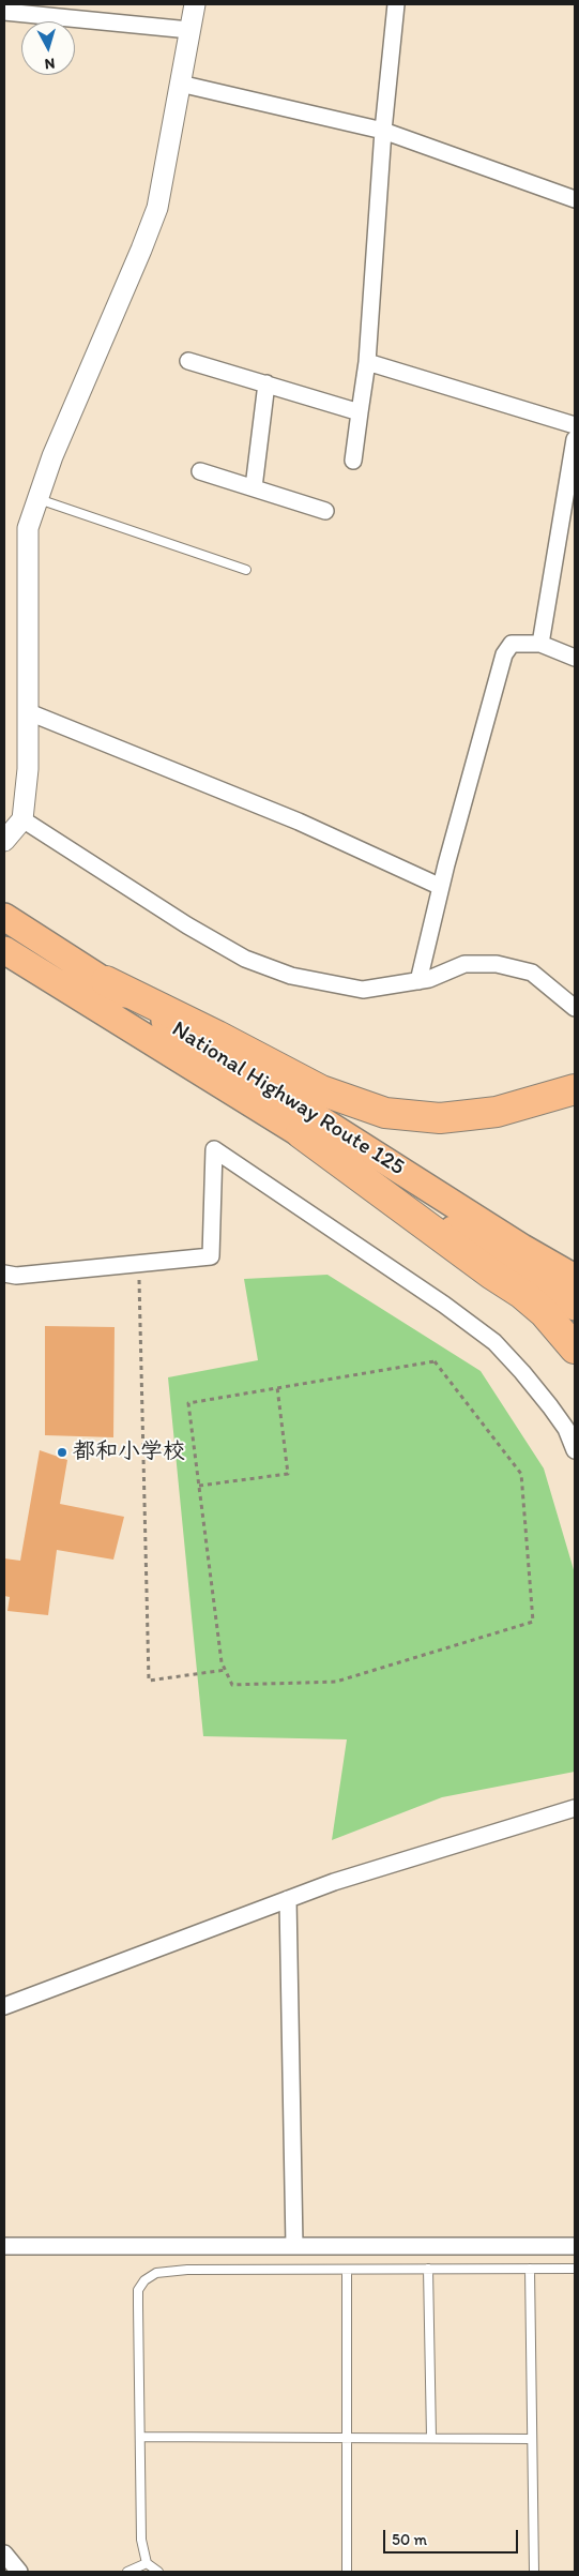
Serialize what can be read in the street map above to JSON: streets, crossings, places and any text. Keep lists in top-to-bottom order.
{
  "streets": {
    "highway": ["National Highway Route 125"]
  },
  "places": ["都和小学校"],
  "scale_bar": "50 m",
  "north": "bottom"
}
